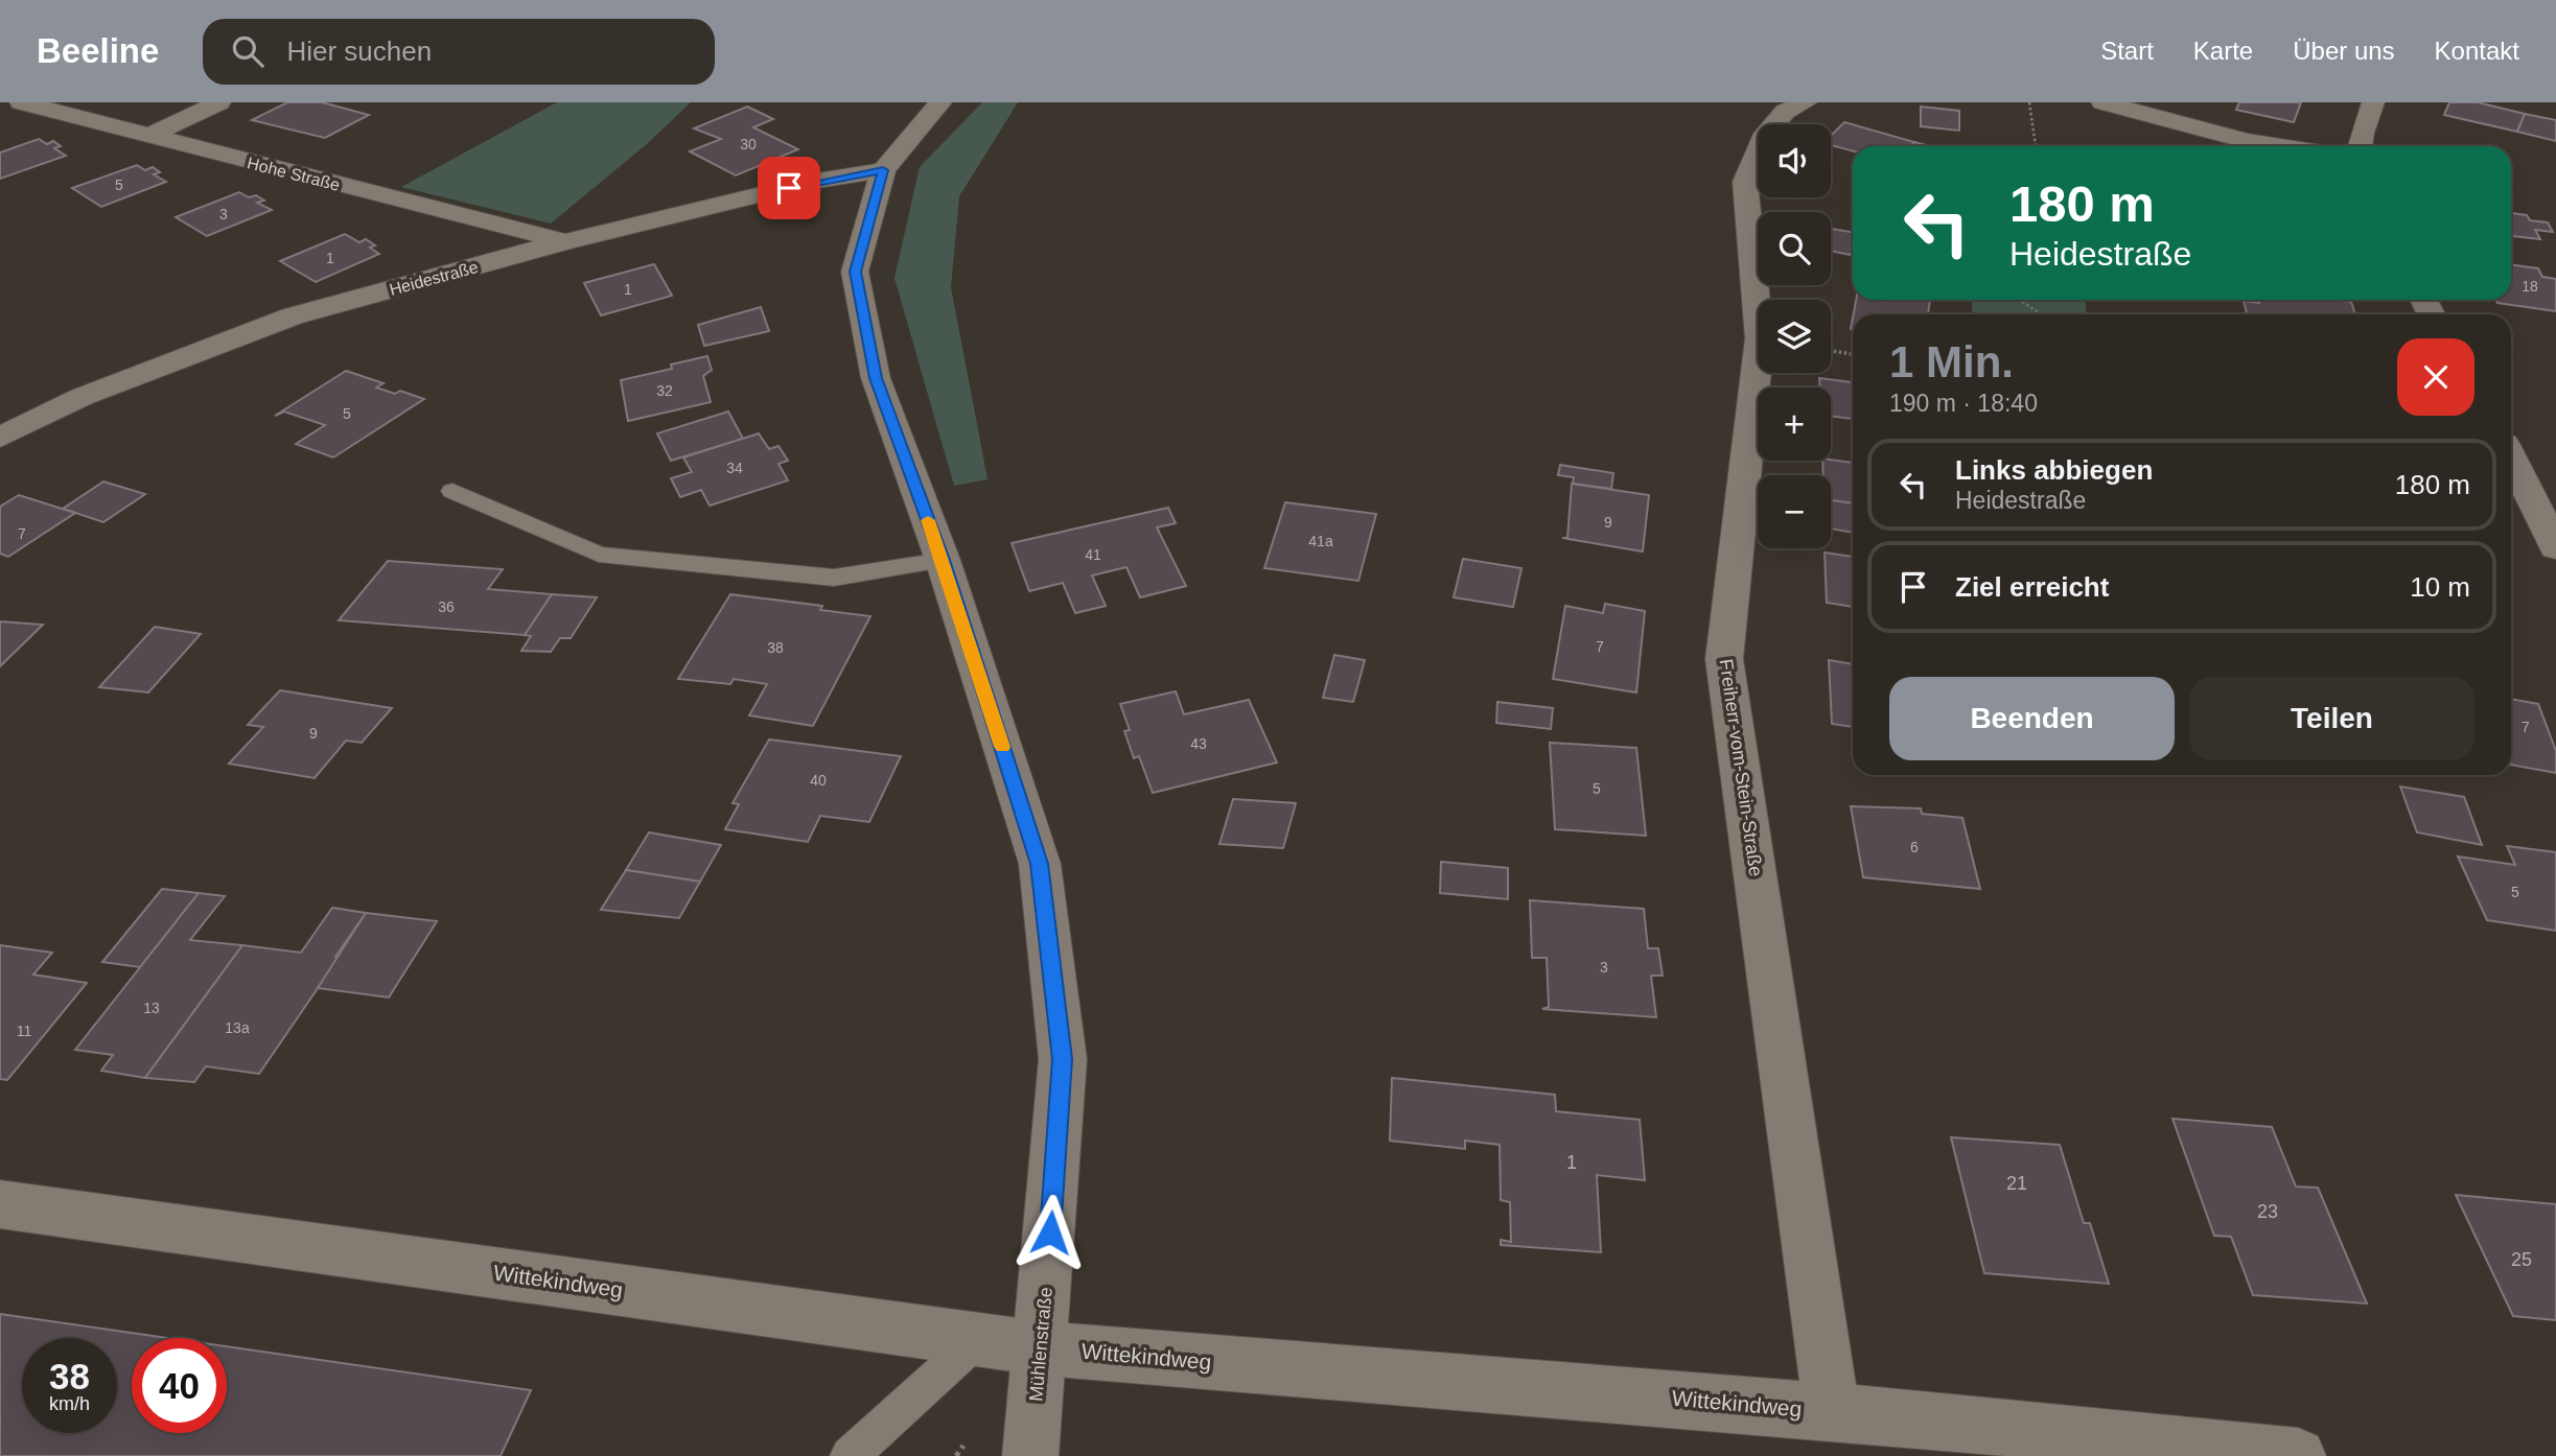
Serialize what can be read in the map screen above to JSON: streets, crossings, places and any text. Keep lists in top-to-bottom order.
{
  "streets": {
    "street": [
      "Hohe Straße",
      "Heidestraße",
      "Freiherr-vom-Stein-Straße",
      "Wittekindweg",
      "Mühlenstraße"
    ]
  },
  "crossings": [
    ["Hohe Straße", "Heidestraße"],
    ["Heidestraße", "Mühlenstraße"],
    ["Freiherr-vom-Stein-Straße", "Wittekindweg"],
    ["Wittekindweg", "Mühlenstraße"]
  ],
  "house_numbers": [
    "30",
    "5",
    "3",
    "1",
    "18",
    "1",
    "32",
    "5",
    "34",
    "9",
    "7",
    "41a",
    "41",
    "36",
    "7",
    "38",
    "7",
    "9",
    "43",
    "40",
    "5",
    "6",
    "5",
    "3",
    "13",
    "13a",
    "11",
    "1",
    "21",
    "23",
    "25"
  ],
  "page": {
    "header": "Beeline",
    "search": "Hier suchen",
    "nav": [
      "Start",
      "Karte",
      "Über uns",
      "Kontakt"
    ],
    "map_buttons": ["+", "−"],
    "turn": ["180 m", "Heidestraße"],
    "heading": ["1 Min.", "190 m · 18:40"],
    "list": [
      {
        "name": "Links abbiegen",
        "note": "Heidestraße",
        "value": "180 m"
      },
      {
        "name": "Ziel erreicht",
        "value": "10 m"
      }
    ],
    "buttons": ["Beenden", "Teilen"],
    "speed": "38 km/h",
    "limit": "40"
  }
}
